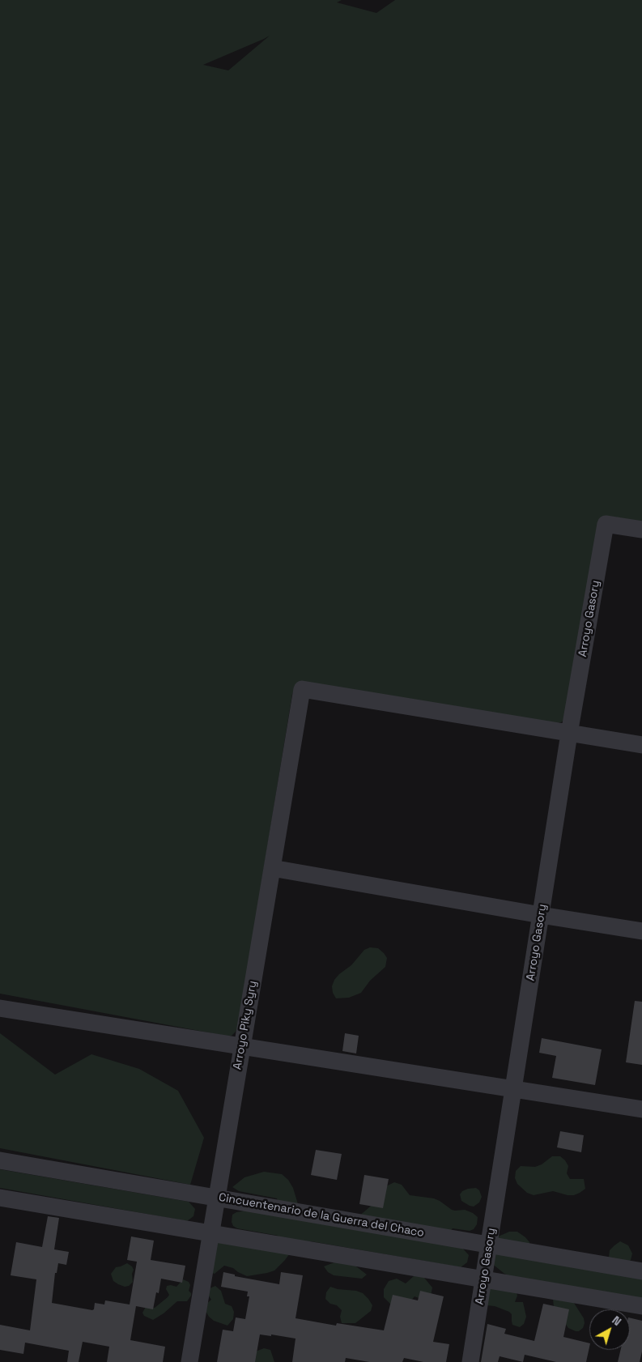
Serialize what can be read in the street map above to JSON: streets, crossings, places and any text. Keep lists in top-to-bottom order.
{
  "streets": {
    "street": ["Arroyo Gasory", "Arroyo Piky Syry", "Cincuentenario de la Guerra del Chaco"]
  },
  "crossings": [
    ["Arroyo Gasory", "Arroyo Piky Syry"],
    ["Arroyo Gasory", "Cincuentenario de la Guerra del Chaco"],
    ["Arroyo Piky Syry", "Cincuentenario de la Guerra del Chaco"]
  ],
  "north": "top right"
}
